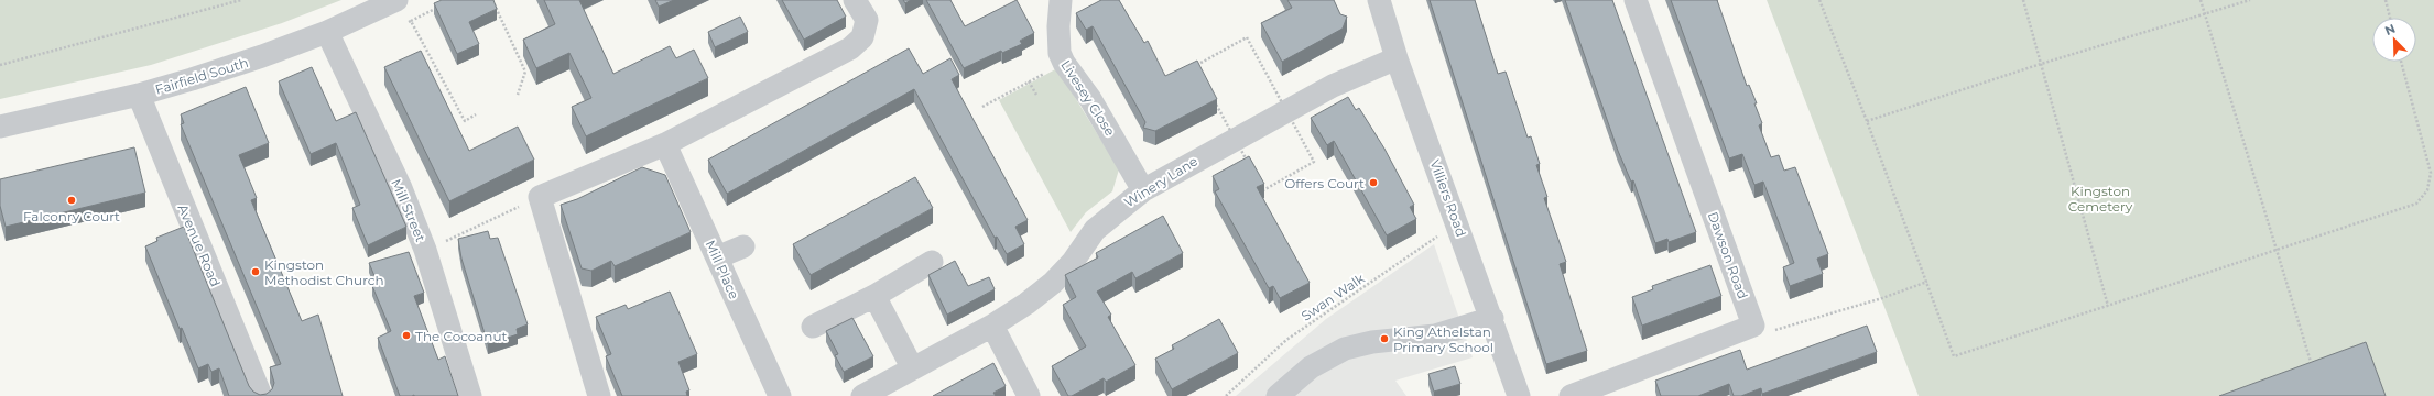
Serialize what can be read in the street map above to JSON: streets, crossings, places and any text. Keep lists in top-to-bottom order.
{
  "streets": {
    "street": [
      "Fairfield South",
      "Livesey Close",
      "Winery Lane",
      "Villiers Road",
      "Mill Street",
      "Avenue Road",
      "Dawson Road",
      "Mill Place"
    ],
    "path": ["Swan Walk"]
  },
  "crossings": [
    ["Fairfield South", "Mill Street"],
    ["Fairfield South", "Avenue Road"],
    ["Livesey Close", "Winery Lane"],
    ["Winery Lane", "Villiers Road"],
    ["Villiers Road", "Swan Walk"]
  ],
  "parks": ["Kingston Cemetery"],
  "places": [
    "Offers Court",
    "Falconry Court",
    "Kingston Methodist Church",
    "The Cocoanut",
    "King Athelstan Primary School"
  ],
  "north": "top left"
}
